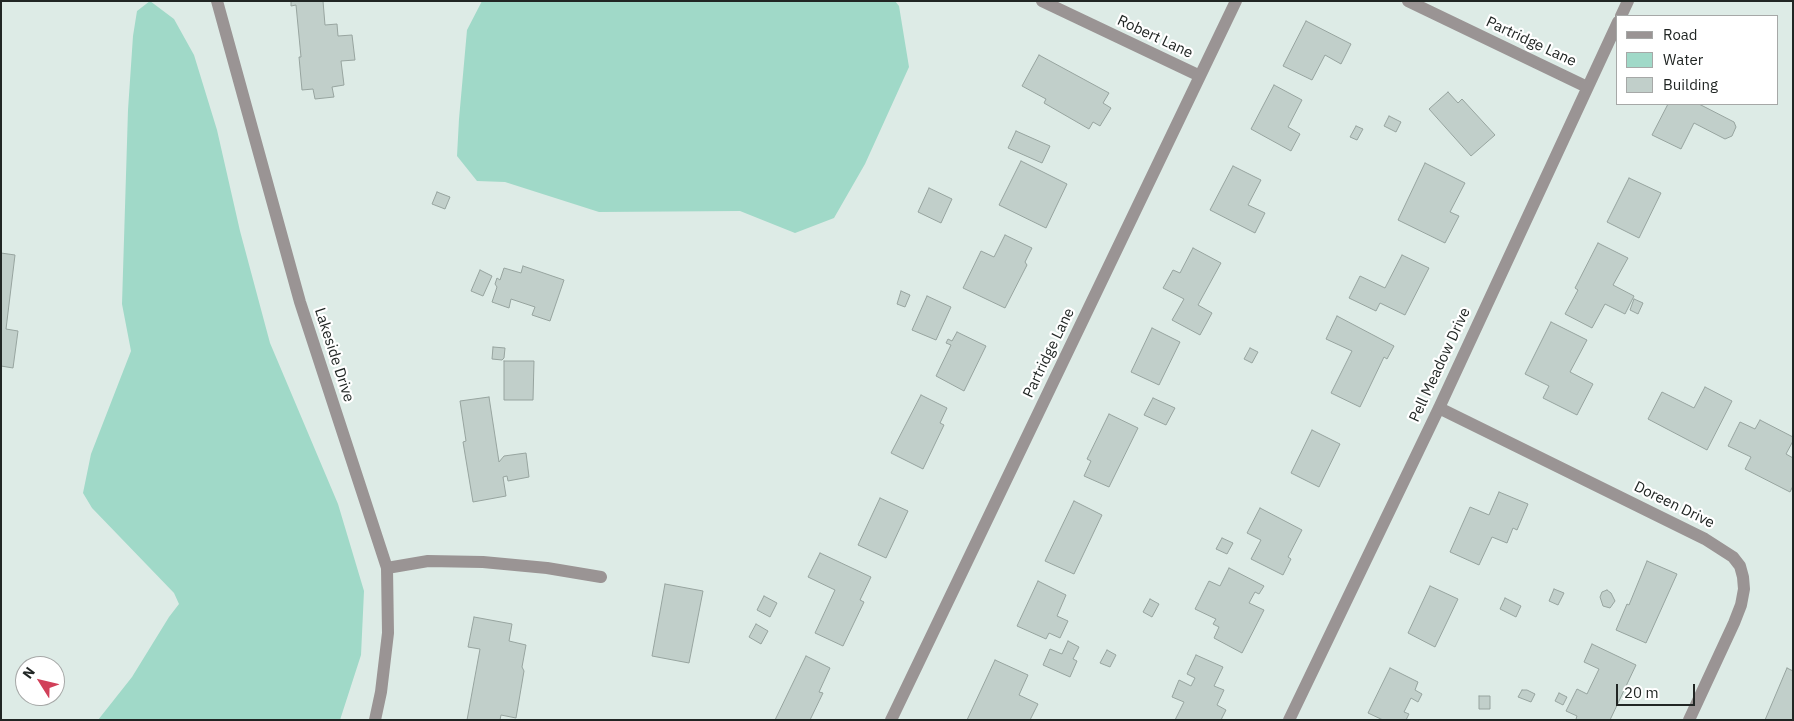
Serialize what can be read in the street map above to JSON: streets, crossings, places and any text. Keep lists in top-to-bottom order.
{
  "streets": {
    "street": [
      "Robert Lane",
      "Partridge Lane",
      "Lakeside Drive",
      "Pell Meadow Drive",
      "Doreen Drive"
    ]
  },
  "crossings": [
    ["Robert Lane", "Partridge Lane"],
    ["Partridge Lane", "Pell Meadow Drive"],
    ["Pell Meadow Drive", "Doreen Drive"]
  ],
  "legend": ["Road", "Water", "Building"],
  "scale_bar": "20 m",
  "north": "top left"
}
